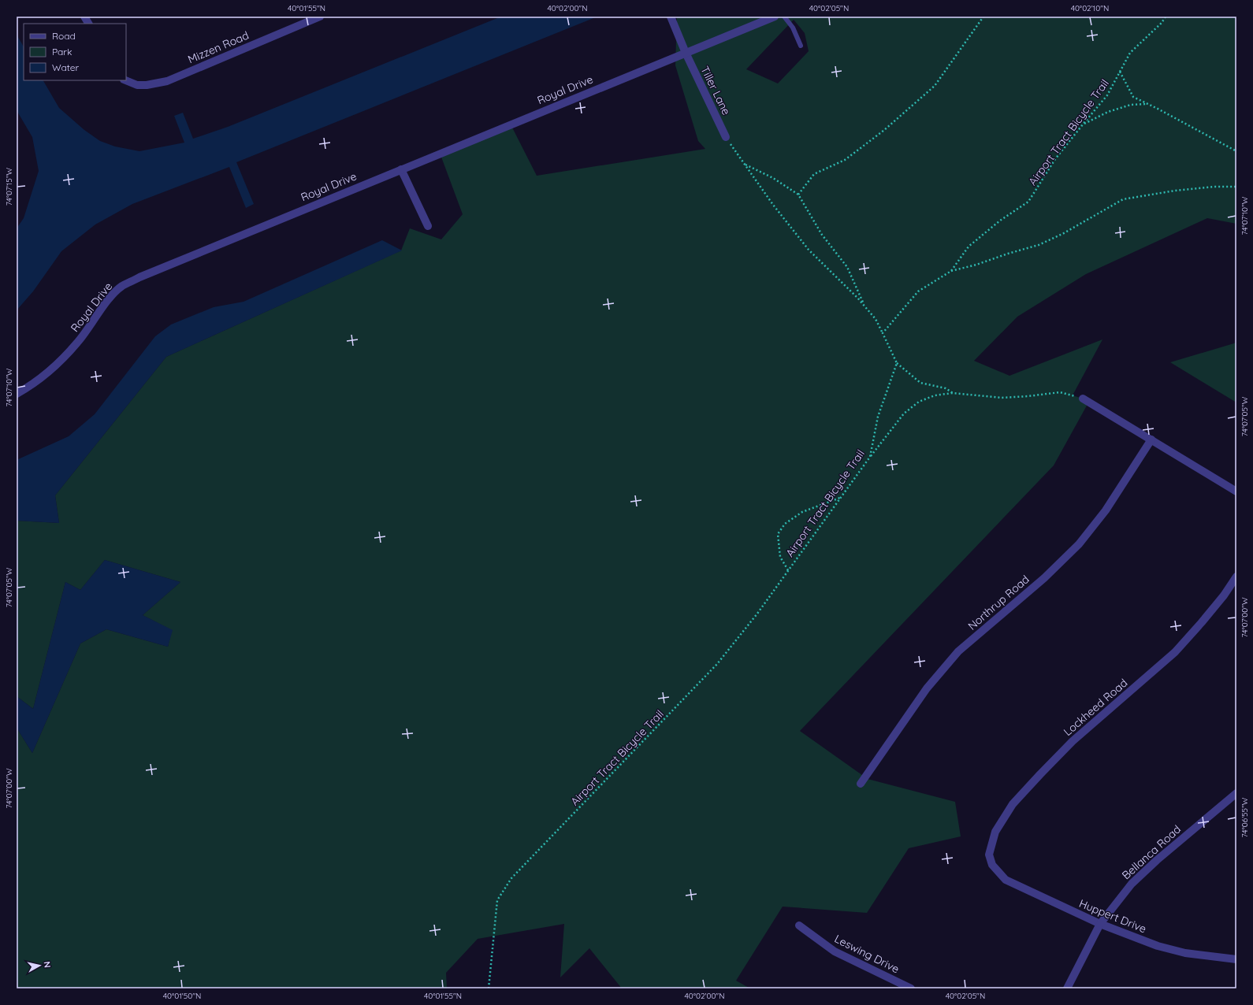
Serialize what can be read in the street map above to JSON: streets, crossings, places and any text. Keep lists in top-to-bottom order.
{
  "streets": {
    "street": [
      "Mizzen Road",
      "Royal Drive",
      "Tiller Lane",
      "Northrup Road",
      "Lockheed Road",
      "Bellanca Road",
      "Huppert Drive",
      "Leswing Drive"
    ],
    "path": ["Airport Tract Bicycle Trail"]
  },
  "crossings": [
    ["Royal Drive", "Tiller Lane"],
    ["Lockheed Road", "Huppert Drive"],
    ["Bellanca Road", "Huppert Drive"]
  ],
  "legend": ["Road", "Park", "Water"],
  "north": "right",
  "coordinates": [
    "40°01'55\"N",
    "40°02'00\"N",
    "40°02'05\"N",
    "40°02'10\"N",
    "74°07'15\"W",
    "74°07'10\"W",
    "74°07'05\"W",
    "74°07'00\"W",
    "74°06'55\"W",
    "40°01'50\"N"
  ]
}
